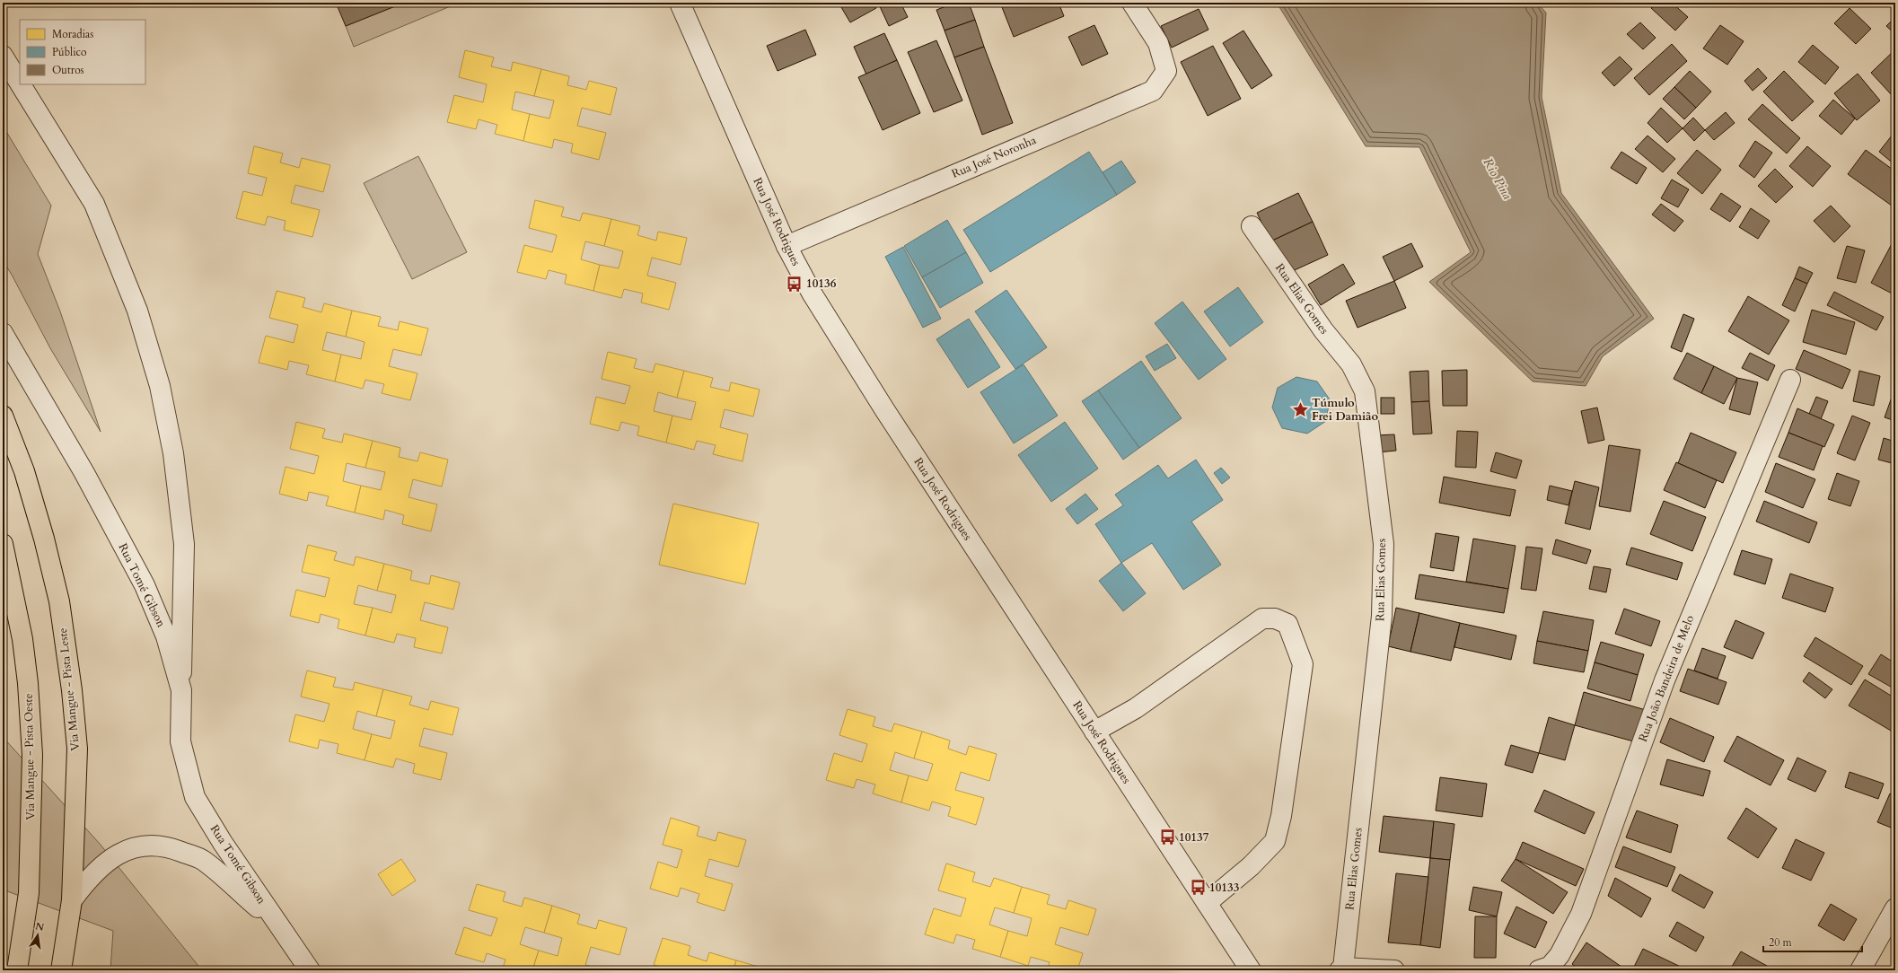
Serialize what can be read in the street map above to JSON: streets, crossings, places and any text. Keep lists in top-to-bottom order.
{
  "streets": {
    "main road": ["Via Mangue - Pista Leste", "Via Mangue - Pista Oeste"],
    "street": [
      "Rua José Noronha",
      "Rua José Rodrigues",
      "Rua Elias Gomes",
      "Rua Tomé Gibson",
      "Rua João Bandeira de Melo"
    ]
  },
  "crossings": [
    ["Rua José Noronha", "Rua José Rodrigues"],
    ["Rua Tomé Gibson", "Via Mangue - Pista Leste"]
  ],
  "water": ["Rio Pina"],
  "places": {
    "bus stop": ["10136", "10137", "10133"],
    "place": ["Túmulo Frei Damião"]
  },
  "legend": ["Moradias", "Público", "Outros"],
  "scale_bar": "20 m",
  "north": "top"
}
